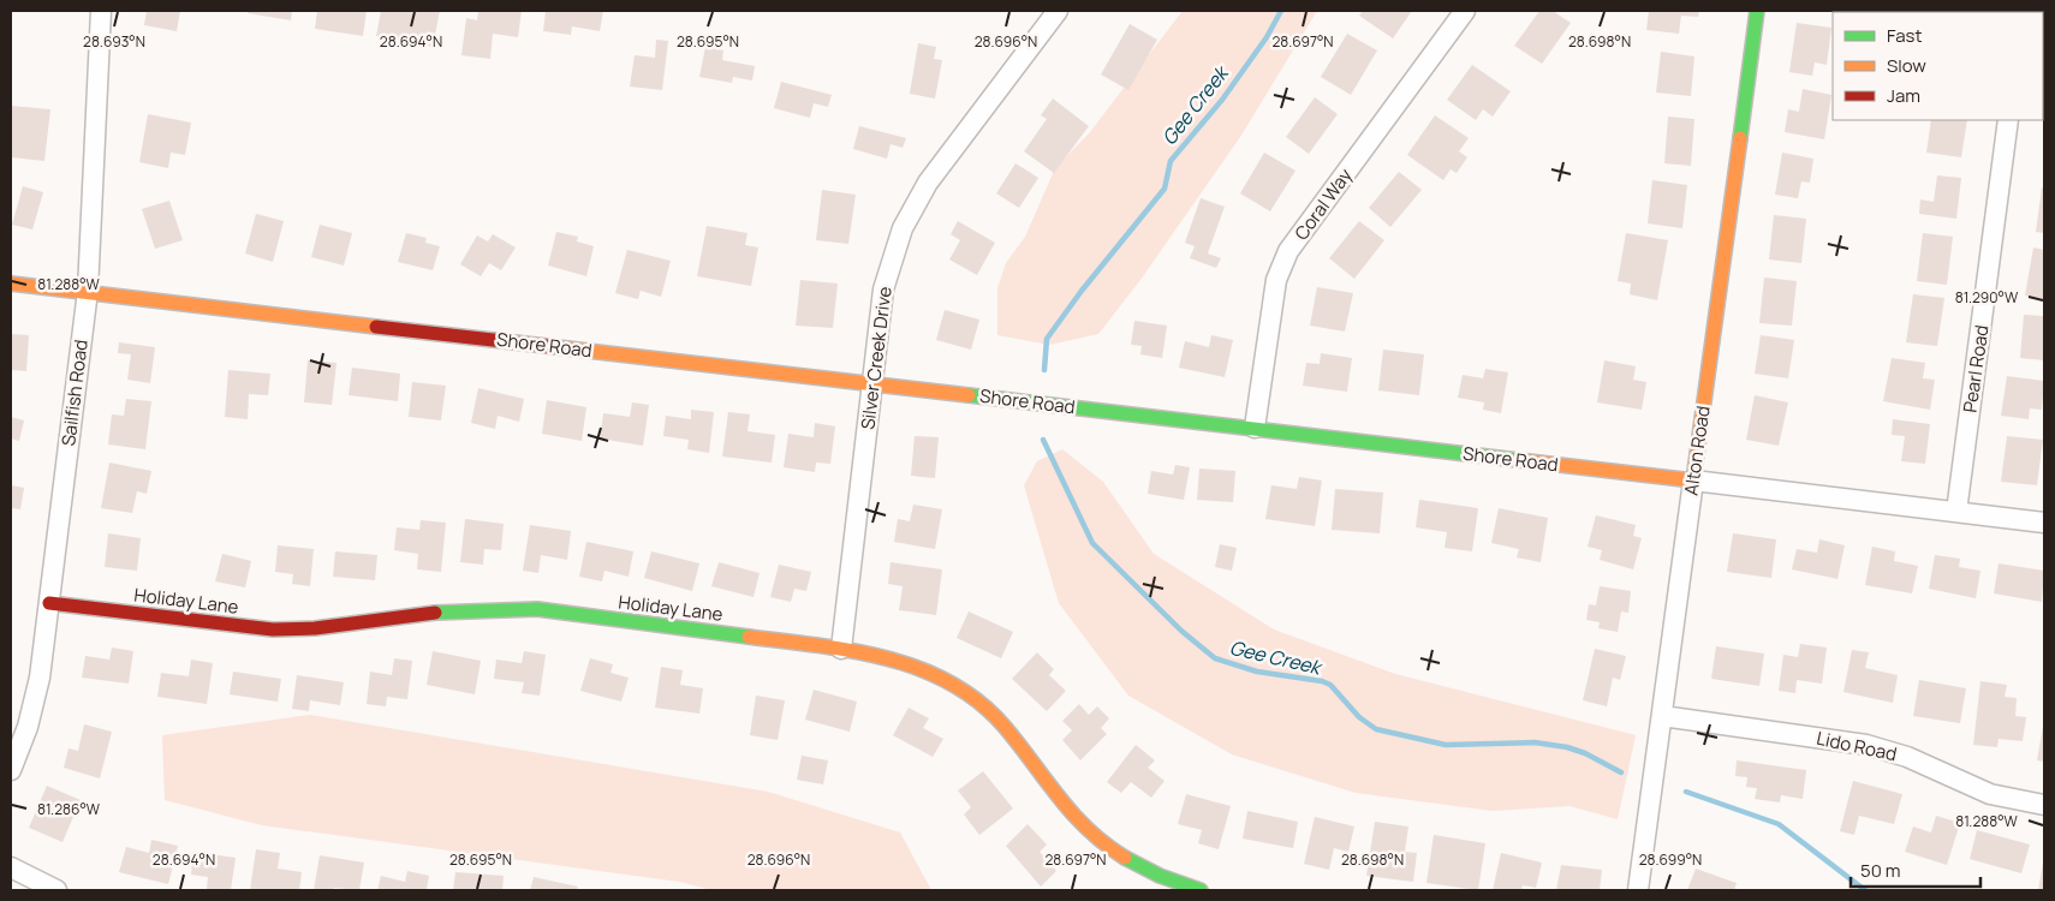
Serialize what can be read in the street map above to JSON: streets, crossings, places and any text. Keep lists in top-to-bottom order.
{
  "streets": {
    "street": [
      "Coral Way",
      "Shore Road",
      "Silver Creek Drive",
      "Pearl Road",
      "Sailfish Road",
      "Alton Road",
      "Holiday Lane",
      "Lido Road"
    ]
  },
  "crossings": [
    ["Coral Way", "Shore Road"],
    ["Shore Road", "Silver Creek Drive"],
    ["Shore Road", "Pearl Road"],
    ["Shore Road", "Sailfish Road"],
    ["Shore Road", "Alton Road"],
    ["Silver Creek Drive", "Holiday Lane"],
    ["Sailfish Road", "Holiday Lane"],
    ["Alton Road", "Lido Road"]
  ],
  "water": ["Gee Creek"],
  "legend": ["Fast", "Slow", "Jam"],
  "scale_bar": "50 m",
  "coordinates": [
    "28.693°N",
    "28.694°N",
    "28.695°N",
    "28.696°N",
    "28.697°N",
    "28.698°N",
    "81.288°W",
    "81.290°W",
    "81.286°W",
    "28.699°N"
  ]
}
